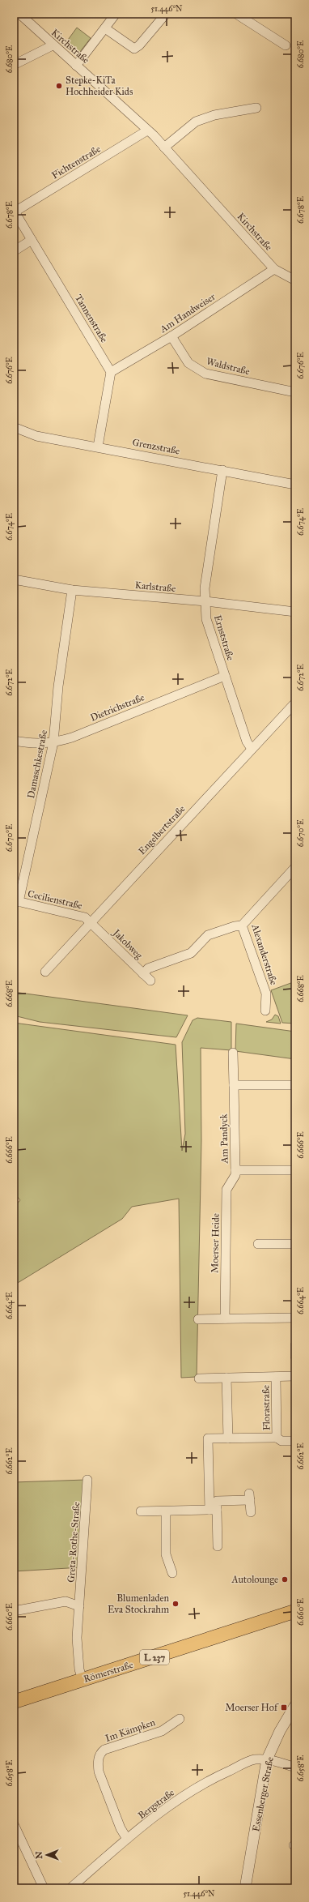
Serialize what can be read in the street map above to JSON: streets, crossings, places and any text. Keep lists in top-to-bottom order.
{
  "streets": {
    "main road": ["L 237", "Römerstraße"],
    "street": [
      "Kirchstraße",
      "Fichtenstraße",
      "Am Handweiser",
      "Tannenstraße",
      "Waldstraße",
      "Grenzstraße",
      "Karlstraße",
      "Ernststraße",
      "Dietrichstraße",
      "Damaschkestraße",
      "Engelbertstraße",
      "Cecilienstraße",
      "Jakobweg",
      "Alexanderstraße",
      "Am Pandyck",
      "Moerser Heide",
      "Florastraße",
      "Greta-Rothe-Straße",
      "Im Kämpken",
      "Essenberger Straße",
      "Bergstraße"
    ]
  },
  "crossings": [
    ["Kirchstraße", "Fichtenstraße"],
    ["Kirchstraße", "Am Handweiser"],
    ["Fichtenstraße", "Tannenstraße"],
    ["Am Handweiser", "Tannenstraße"],
    ["Am Handweiser", "Waldstraße"],
    ["Grenzstraße", "Ernststraße"],
    ["Karlstraße", "Ernststraße"],
    ["Karlstraße", "Damaschkestraße"],
    ["Ernststraße", "Dietrichstraße"],
    ["Ernststraße", "Engelbertstraße"],
    ["Dietrichstraße", "Damaschkestraße"],
    ["Damaschkestraße", "Cecilienstraße"],
    ["Engelbertstraße", "Cecilienstraße"],
    ["Engelbertstraße", "Jakobweg"],
    ["Cecilienstraße", "Jakobweg"],
    ["Am Pandyck", "Moerser Heide"],
    ["Greta-Rothe-Straße", "Römerstraße"],
    ["Im Kämpken", "Bergstraße"],
    ["Essenberger Straße", "Bergstraße"]
  ],
  "places": {
    "other": ["Stepke-KiTa Hochheider Kids", "Autolounge", "Blumenladen Eva Stockrahm"],
    "transit": ["Moerser Hof"]
  },
  "north": "left",
  "coordinates": [
    "51.446°N",
    "6.680°E",
    "6.678°E",
    "6.676°E",
    "6.674°E",
    "6.672°E",
    "6.670°E",
    "6.668°E",
    "6.666°E",
    "6.664°E",
    "6.662°E",
    "6.660°E",
    "6.658°E"
  ]
}
